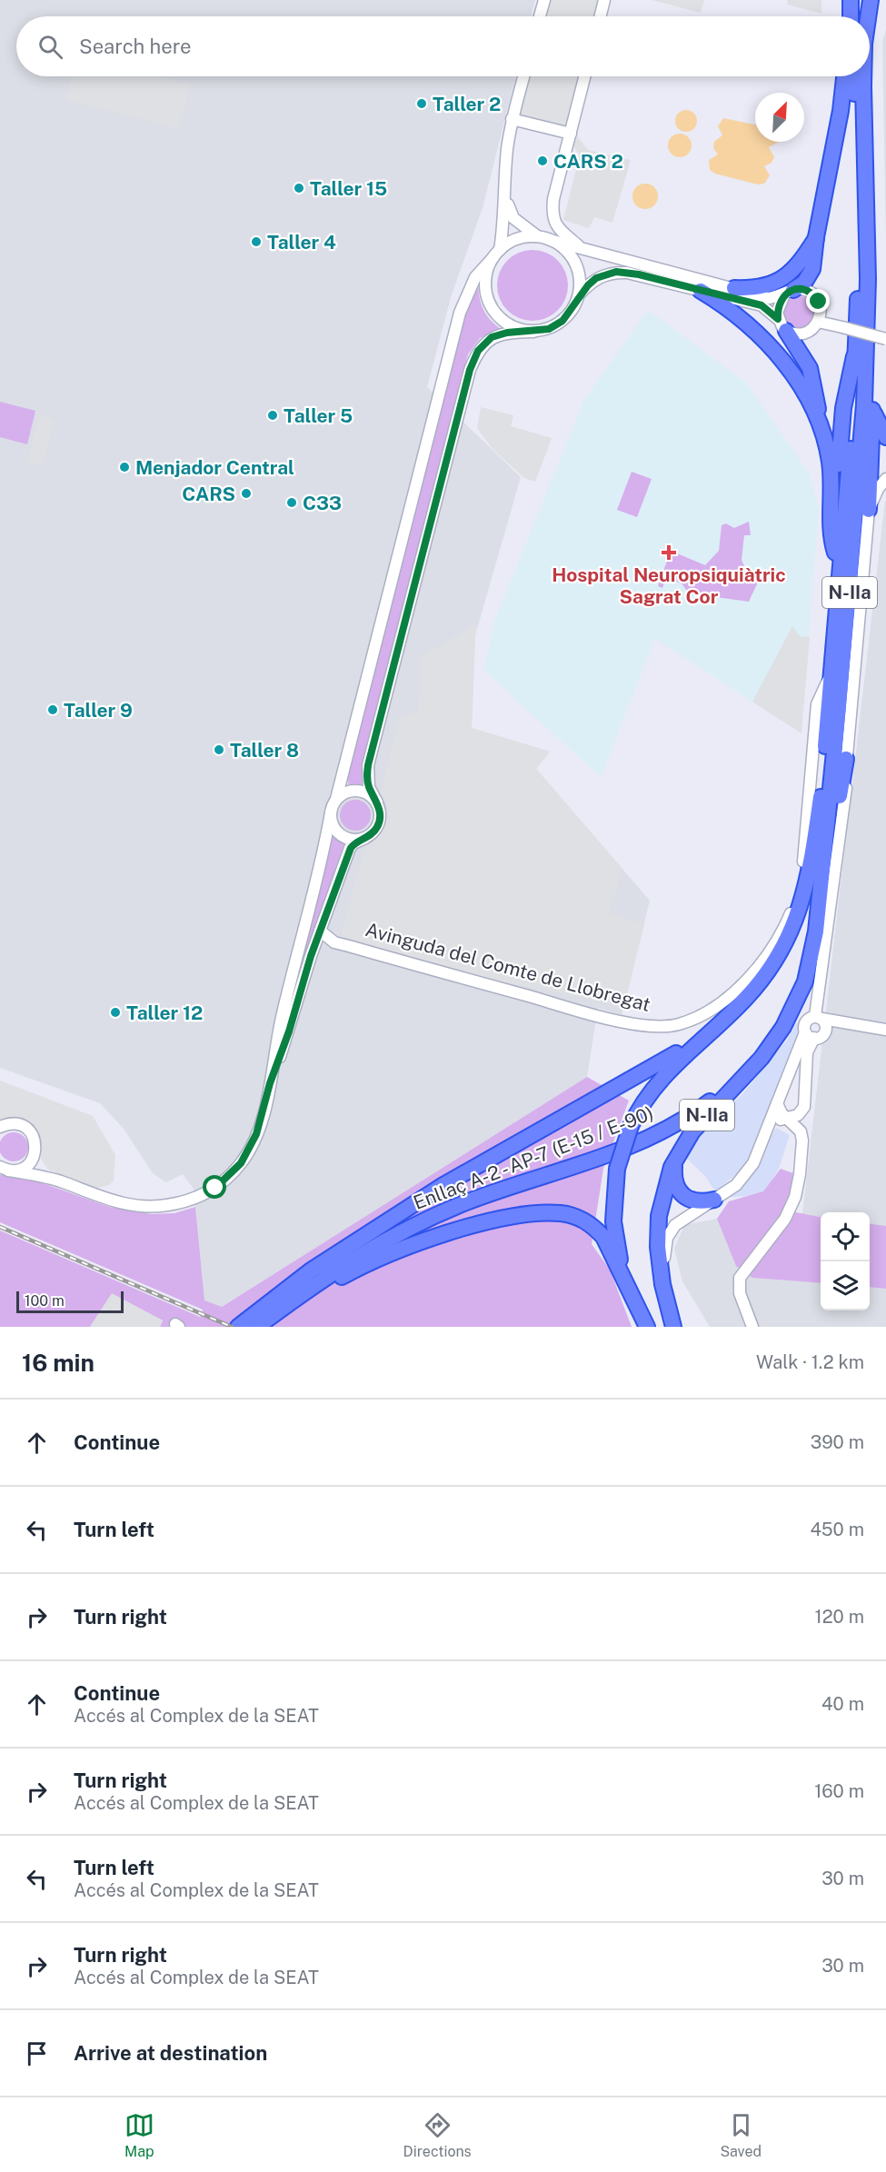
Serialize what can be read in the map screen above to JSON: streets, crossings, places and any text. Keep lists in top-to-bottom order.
{
  "streets": {
    "highway": ["N-IIa", "Enllaç A-2 - AP-7 (E-15 / E-90)"],
    "street": ["Avinguda del Comte de Llobregat"]
  },
  "crossings": [
    ["N-IIa", "Avinguda del Comte de Llobregat"],
    ["N-IIa", "Enllaç A-2 - AP-7 (E-15 / E-90)"]
  ],
  "places": {
    "other": [
      "Taller 2",
      "CARS 2",
      "Taller 15",
      "Taller 4",
      "Taller 5",
      "Menjador Central",
      "CARS",
      "C33",
      "Taller 9",
      "Taller 8",
      "Taller 12"
    ],
    "health": ["Hospital Neuropsiquiàtric Sagrat Cor"]
  },
  "scale_bar": "100 m",
  "north": "top right",
  "page": {
    "search": "Search here",
    "scale": "100 m",
    "heading": ["16 min", "Walk · 1.2 km"],
    "list": [
      ["Continue", "390 m"],
      ["Turn left", "450 m"],
      ["Turn right", "120 m"],
      ["Continue", "Accés al Complex de la SEAT", "40 m"],
      ["Turn right", "Accés al Complex de la SEAT", "160 m"],
      ["Turn left", "Accés al Complex de la SEAT", "30 m"],
      ["Turn right", "Accés al Complex de la SEAT", "30 m"],
      "Arrive at destination"
    ],
    "nav": ["Map", "Directions", "Saved"]
  }
}
